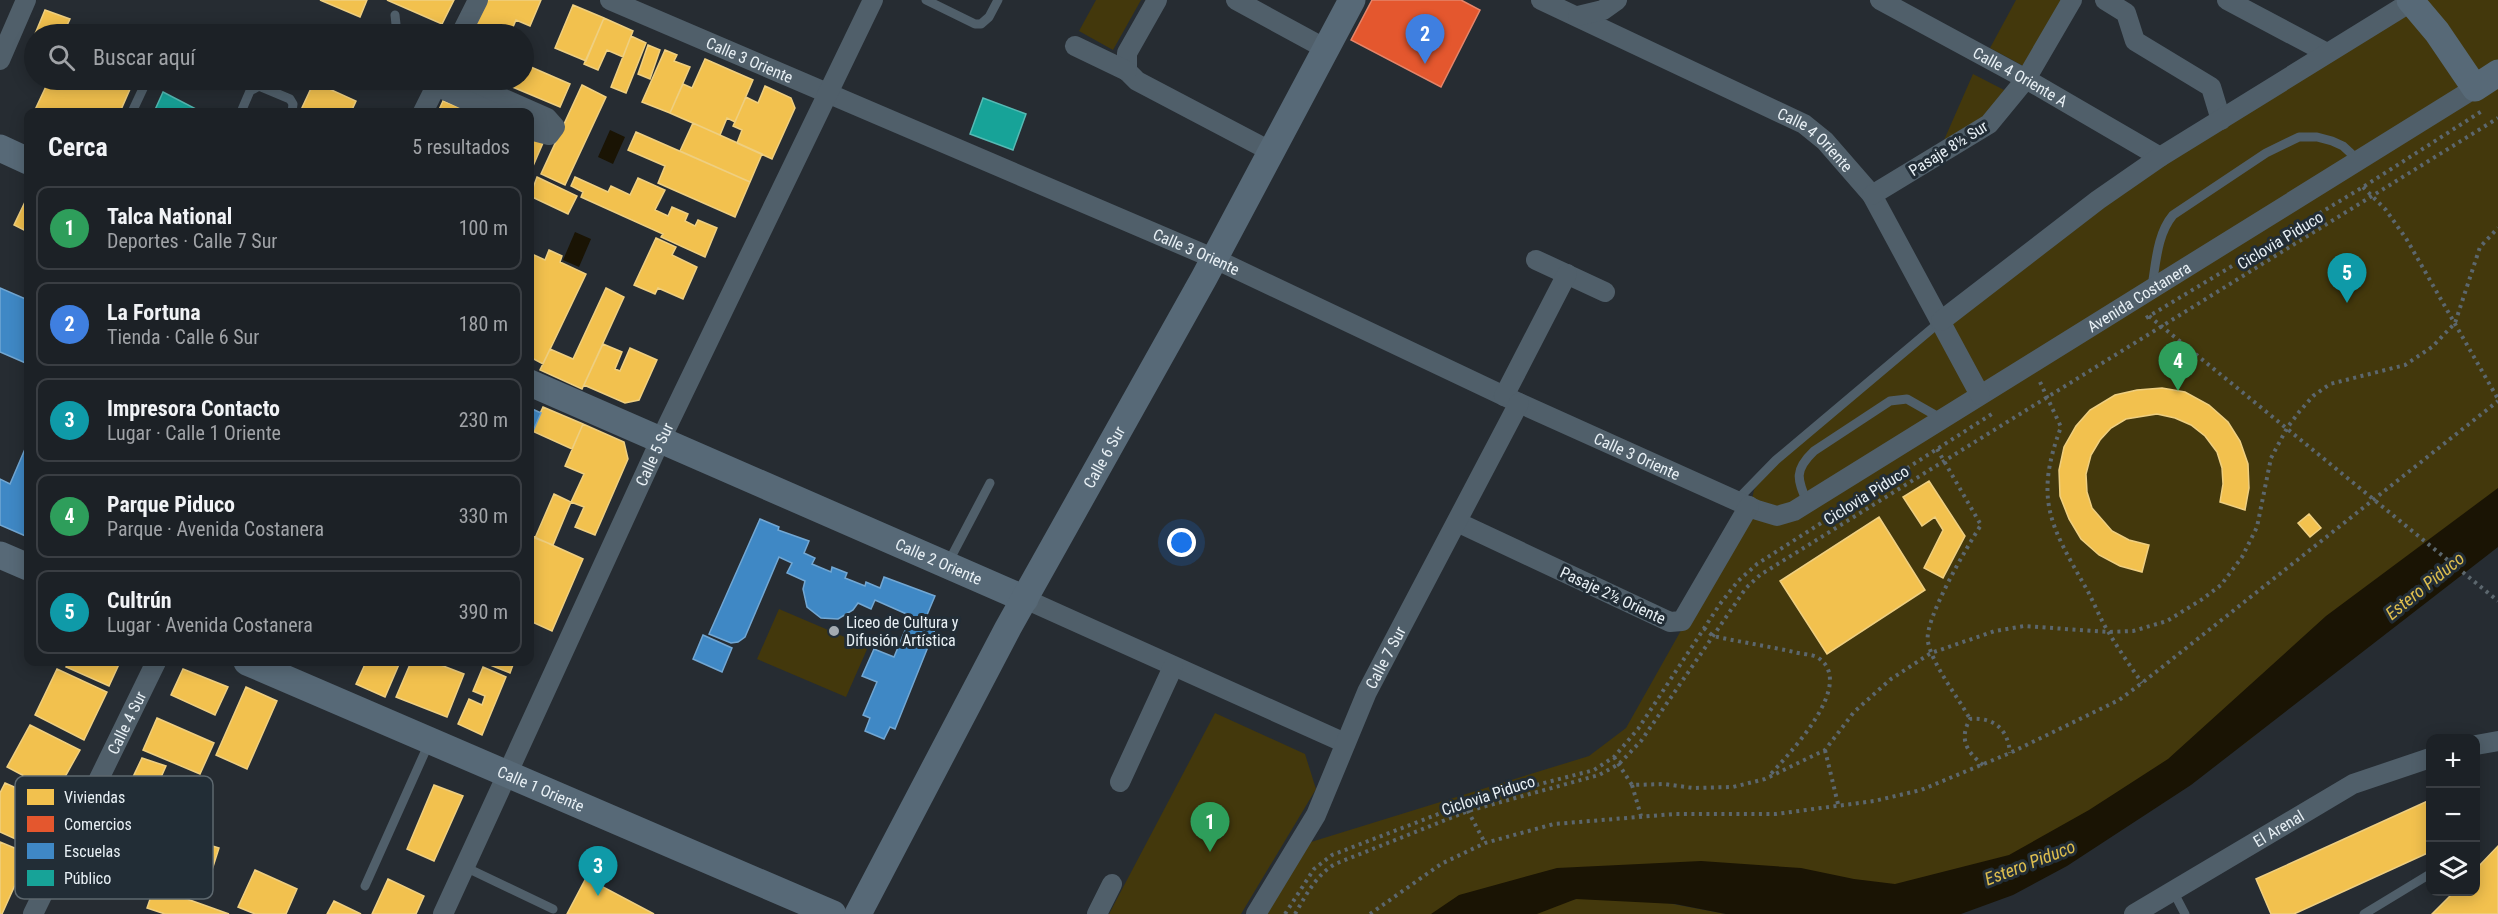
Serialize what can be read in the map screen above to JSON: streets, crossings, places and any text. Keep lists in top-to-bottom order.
{
  "streets": {
    "street": [
      "Calle 3 Oriente",
      "Calle 4 Oriente A",
      "Calle 4 Oriente",
      "Pasaje 8½ Sur",
      "Avenida Costanera",
      "Calle 5 Sur",
      "Calle 6 Sur",
      "Calle 2 Oriente",
      "Pasaje 2½ Oriente",
      "Calle 7 Sur",
      "Calle 4 Sur",
      "Calle 1 Oriente",
      "El Arenal"
    ],
    "path": ["Ciclovia Piduco"]
  },
  "crossings": [
    ["Calle 3 Oriente", "Avenida Costanera"],
    ["Calle 3 Oriente", "Calle 5 Sur"],
    ["Calle 3 Oriente", "Calle 6 Sur"],
    ["Calle 3 Oriente", "Pasaje 2½ Oriente"],
    ["Calle 3 Oriente", "Calle 7 Sur"],
    ["Calle 4 Oriente A", "Pasaje 8½ Sur"],
    ["Calle 4 Oriente", "Pasaje 8½ Sur"],
    ["Calle 4 Oriente", "Avenida Costanera"],
    ["Calle 5 Sur", "Calle 2 Oriente"],
    ["Calle 5 Sur", "Calle 1 Oriente"],
    ["Calle 6 Sur", "Calle 2 Oriente"],
    ["Calle 2 Oriente", "Calle 7 Sur"],
    ["Pasaje 2½ Oriente", "Calle 7 Sur"]
  ],
  "water": ["Estero Piduco"],
  "places": ["Liceo de Cultura y Difusión Artística"],
  "legend": [
    "Viviendas",
    "Comercios",
    "Escuelas",
    "Público"
  ],
  "page": {
    "pins": [
      "2",
      "5",
      "4",
      "1",
      "3"
    ],
    "search": "Buscar aquí",
    "heading": ["Cerca", "5 resultados"],
    "list": [
      {
        "mark": "1",
        "name": "Talca National",
        "note": "Deportes · Calle 7 Sur",
        "value": "100 m"
      },
      {
        "mark": "2",
        "name": "La Fortuna",
        "note": "Tienda · Calle 6 Sur",
        "value": "180 m"
      },
      {
        "mark": "3",
        "name": "Impresora Contacto",
        "note": "Lugar · Calle 1 Oriente",
        "value": "230 m"
      },
      {
        "mark": "4",
        "name": "Parque Piduco",
        "note": "Parque · Avenida Costanera",
        "value": "330 m"
      },
      {
        "mark": "5",
        "name": "Cultrún",
        "note": "Lugar · Avenida Costanera",
        "value": "390 m"
      }
    ],
    "map_buttons": ["+", "−"]
  }
}
